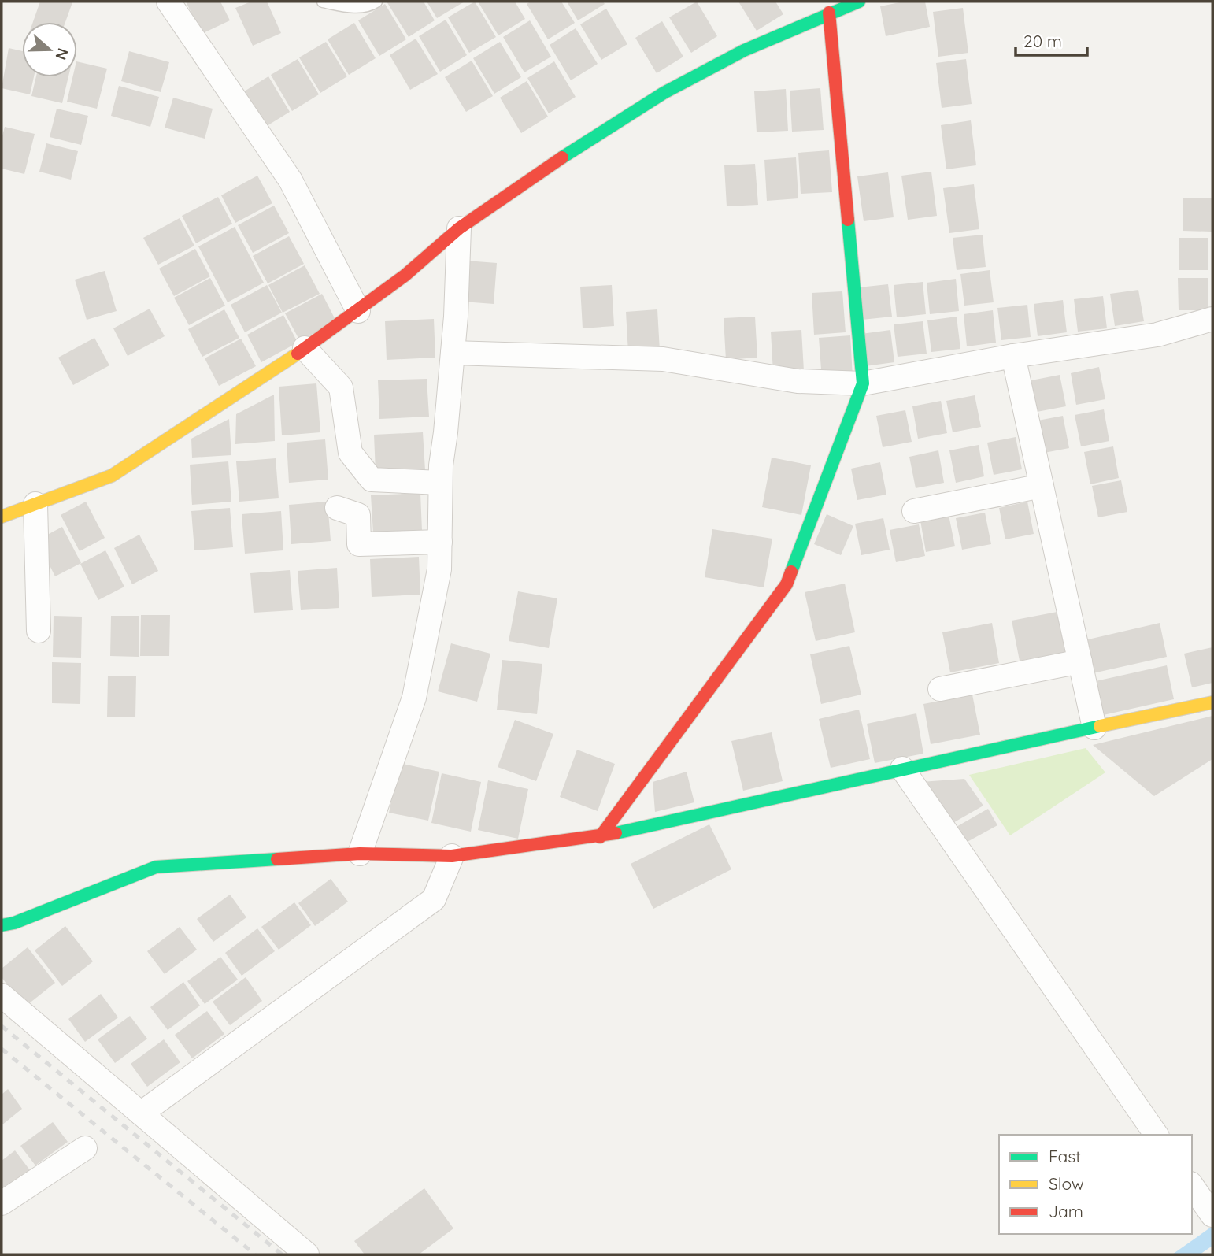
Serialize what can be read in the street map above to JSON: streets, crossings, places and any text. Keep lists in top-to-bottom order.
{
  "legend": ["Fast", "Slow", "Jam"],
  "scale_bar": "20 m",
  "north": "right"
}
